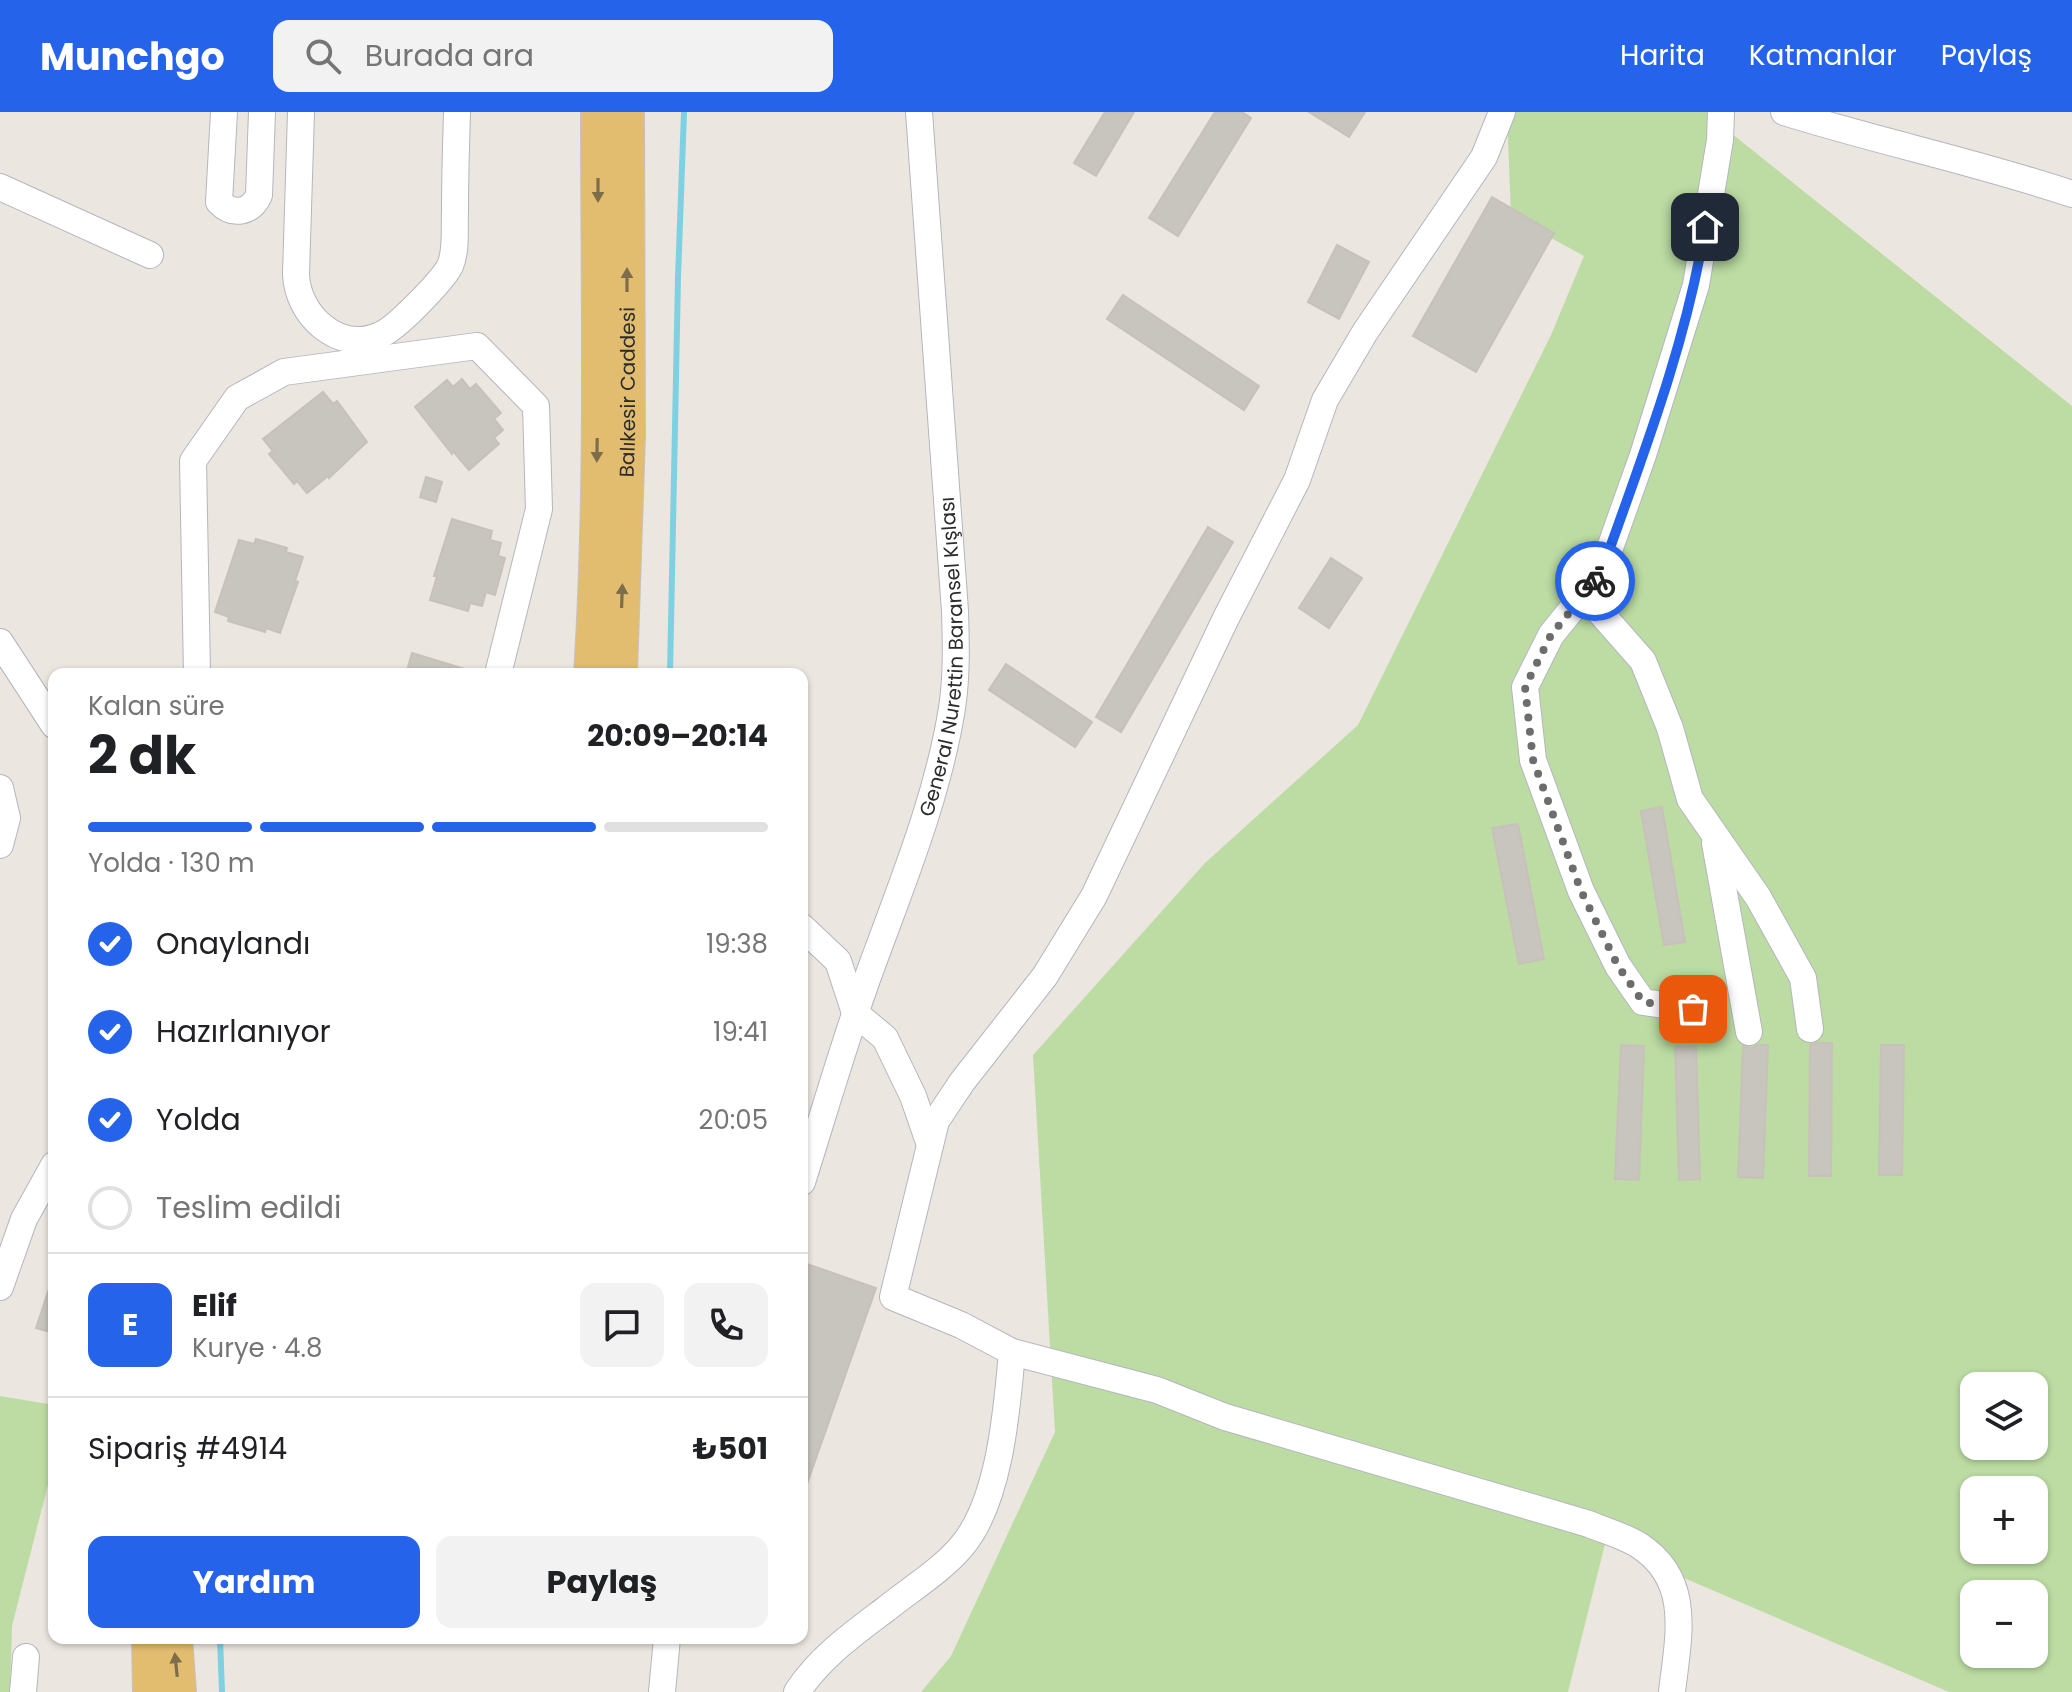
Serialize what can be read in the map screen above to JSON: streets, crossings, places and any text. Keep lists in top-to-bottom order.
{
  "streets": {
    "main road": ["Balıkesir Caddesi"],
    "street": ["General Nurettin Baransel Kışlası"]
  },
  "page": {
    "header": "Munchgo",
    "search": "Burada ara",
    "nav": ["Harita", "Katmanlar", "Paylaş"],
    "heading": ["2 dk", "Kalan süre", "20:09–20:14"],
    "panel": [
      "Elif",
      "Kurye · 4.8",
      "Sipariş #4914",
      "₺501"
    ],
    "bar": "Yolda · 130 m",
    "list": [
      ["Onaylandı", "19:38"],
      ["Hazırlanıyor", "19:41"],
      ["Yolda", "20:05"],
      "Teslim edildi"
    ],
    "round": "E",
    "map_buttons": ["+", "−"],
    "buttons": ["Yardım", "Paylaş"]
  }
}
